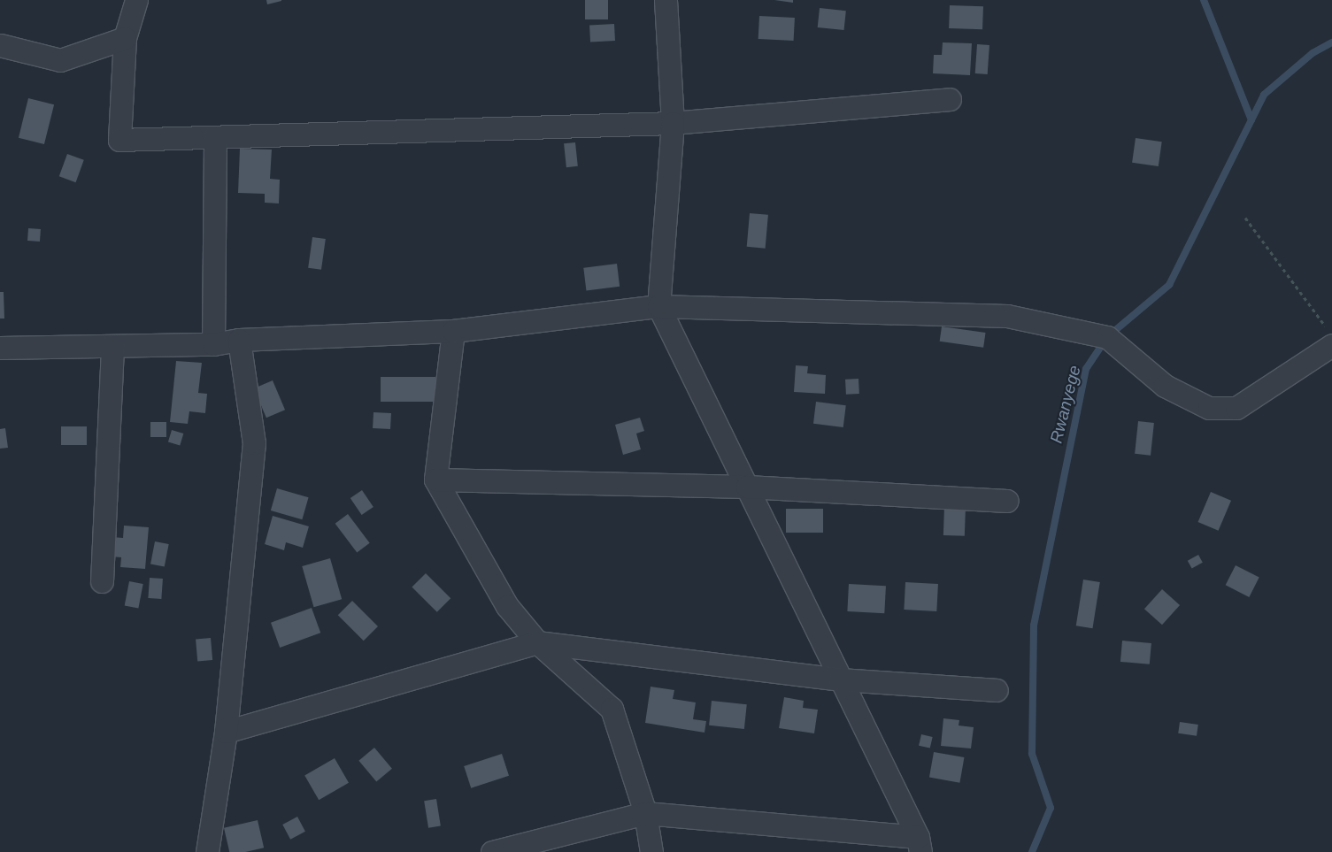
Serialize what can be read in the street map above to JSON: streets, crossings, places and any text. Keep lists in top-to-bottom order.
{
  "water": ["Rwanyege"]
}
